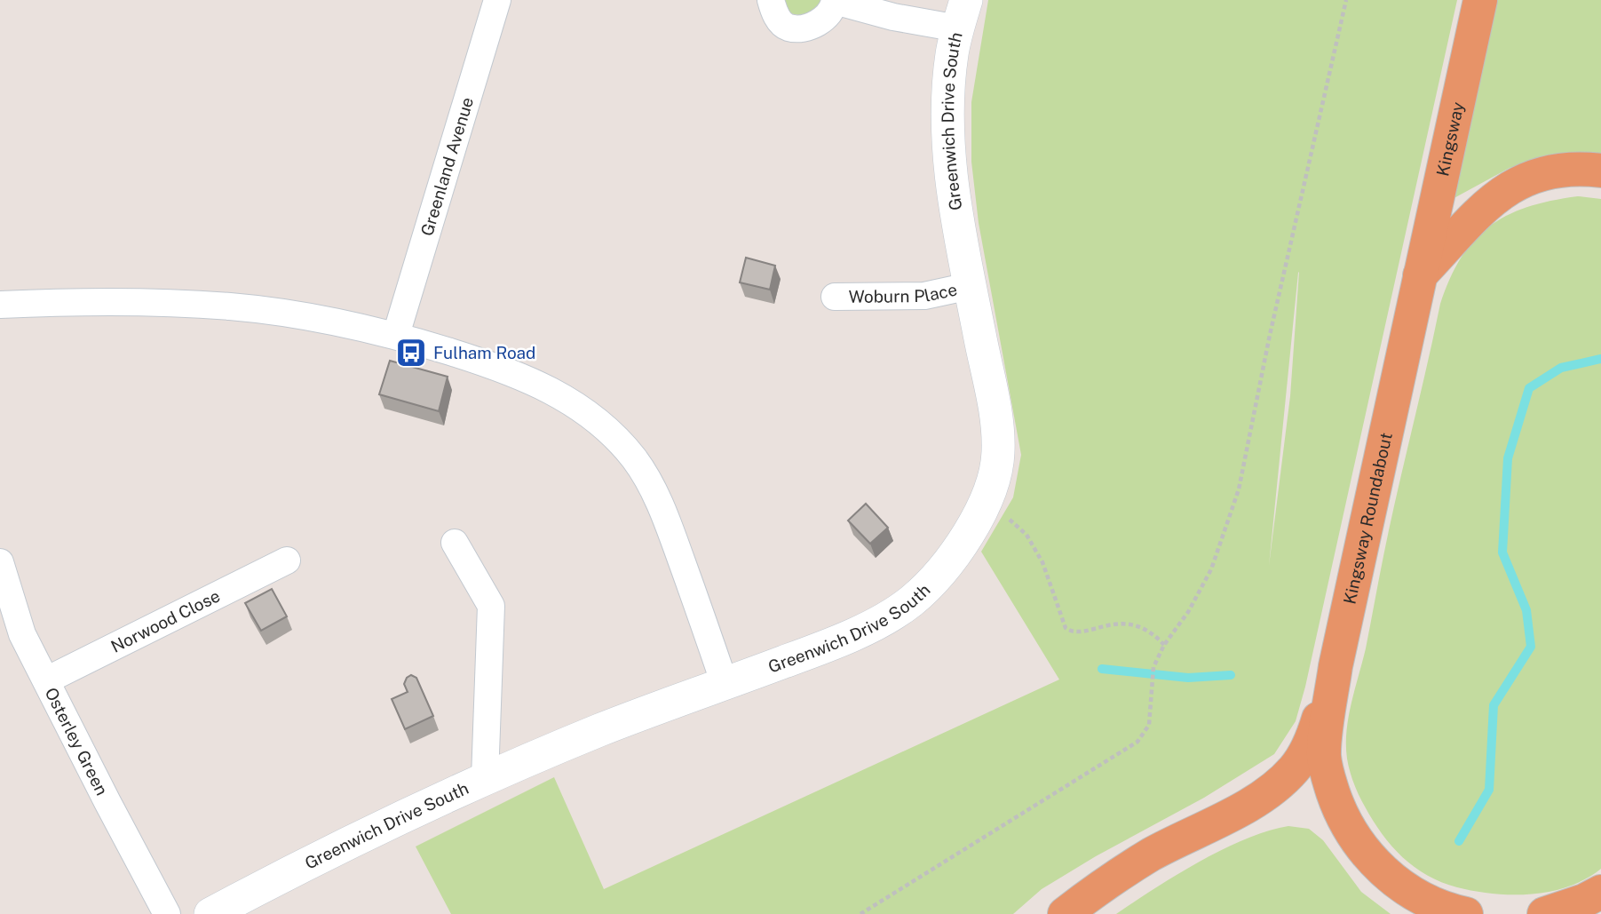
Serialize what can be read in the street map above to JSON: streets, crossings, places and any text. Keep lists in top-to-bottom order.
{
  "streets": {
    "highway": ["Kingsway", "Kingsway Roundabout"],
    "street": [
      "Greenwich Drive South",
      "Greenland Avenue",
      "Woburn Place",
      "Norwood Close",
      "Osterley Green"
    ]
  },
  "crossings": [
    ["Greenwich Drive South", "Woburn Place"],
    ["Kingsway", "Kingsway Roundabout"],
    ["Norwood Close", "Osterley Green"]
  ],
  "places": {
    "bus stop": ["Fulham Road"]
  }
}
